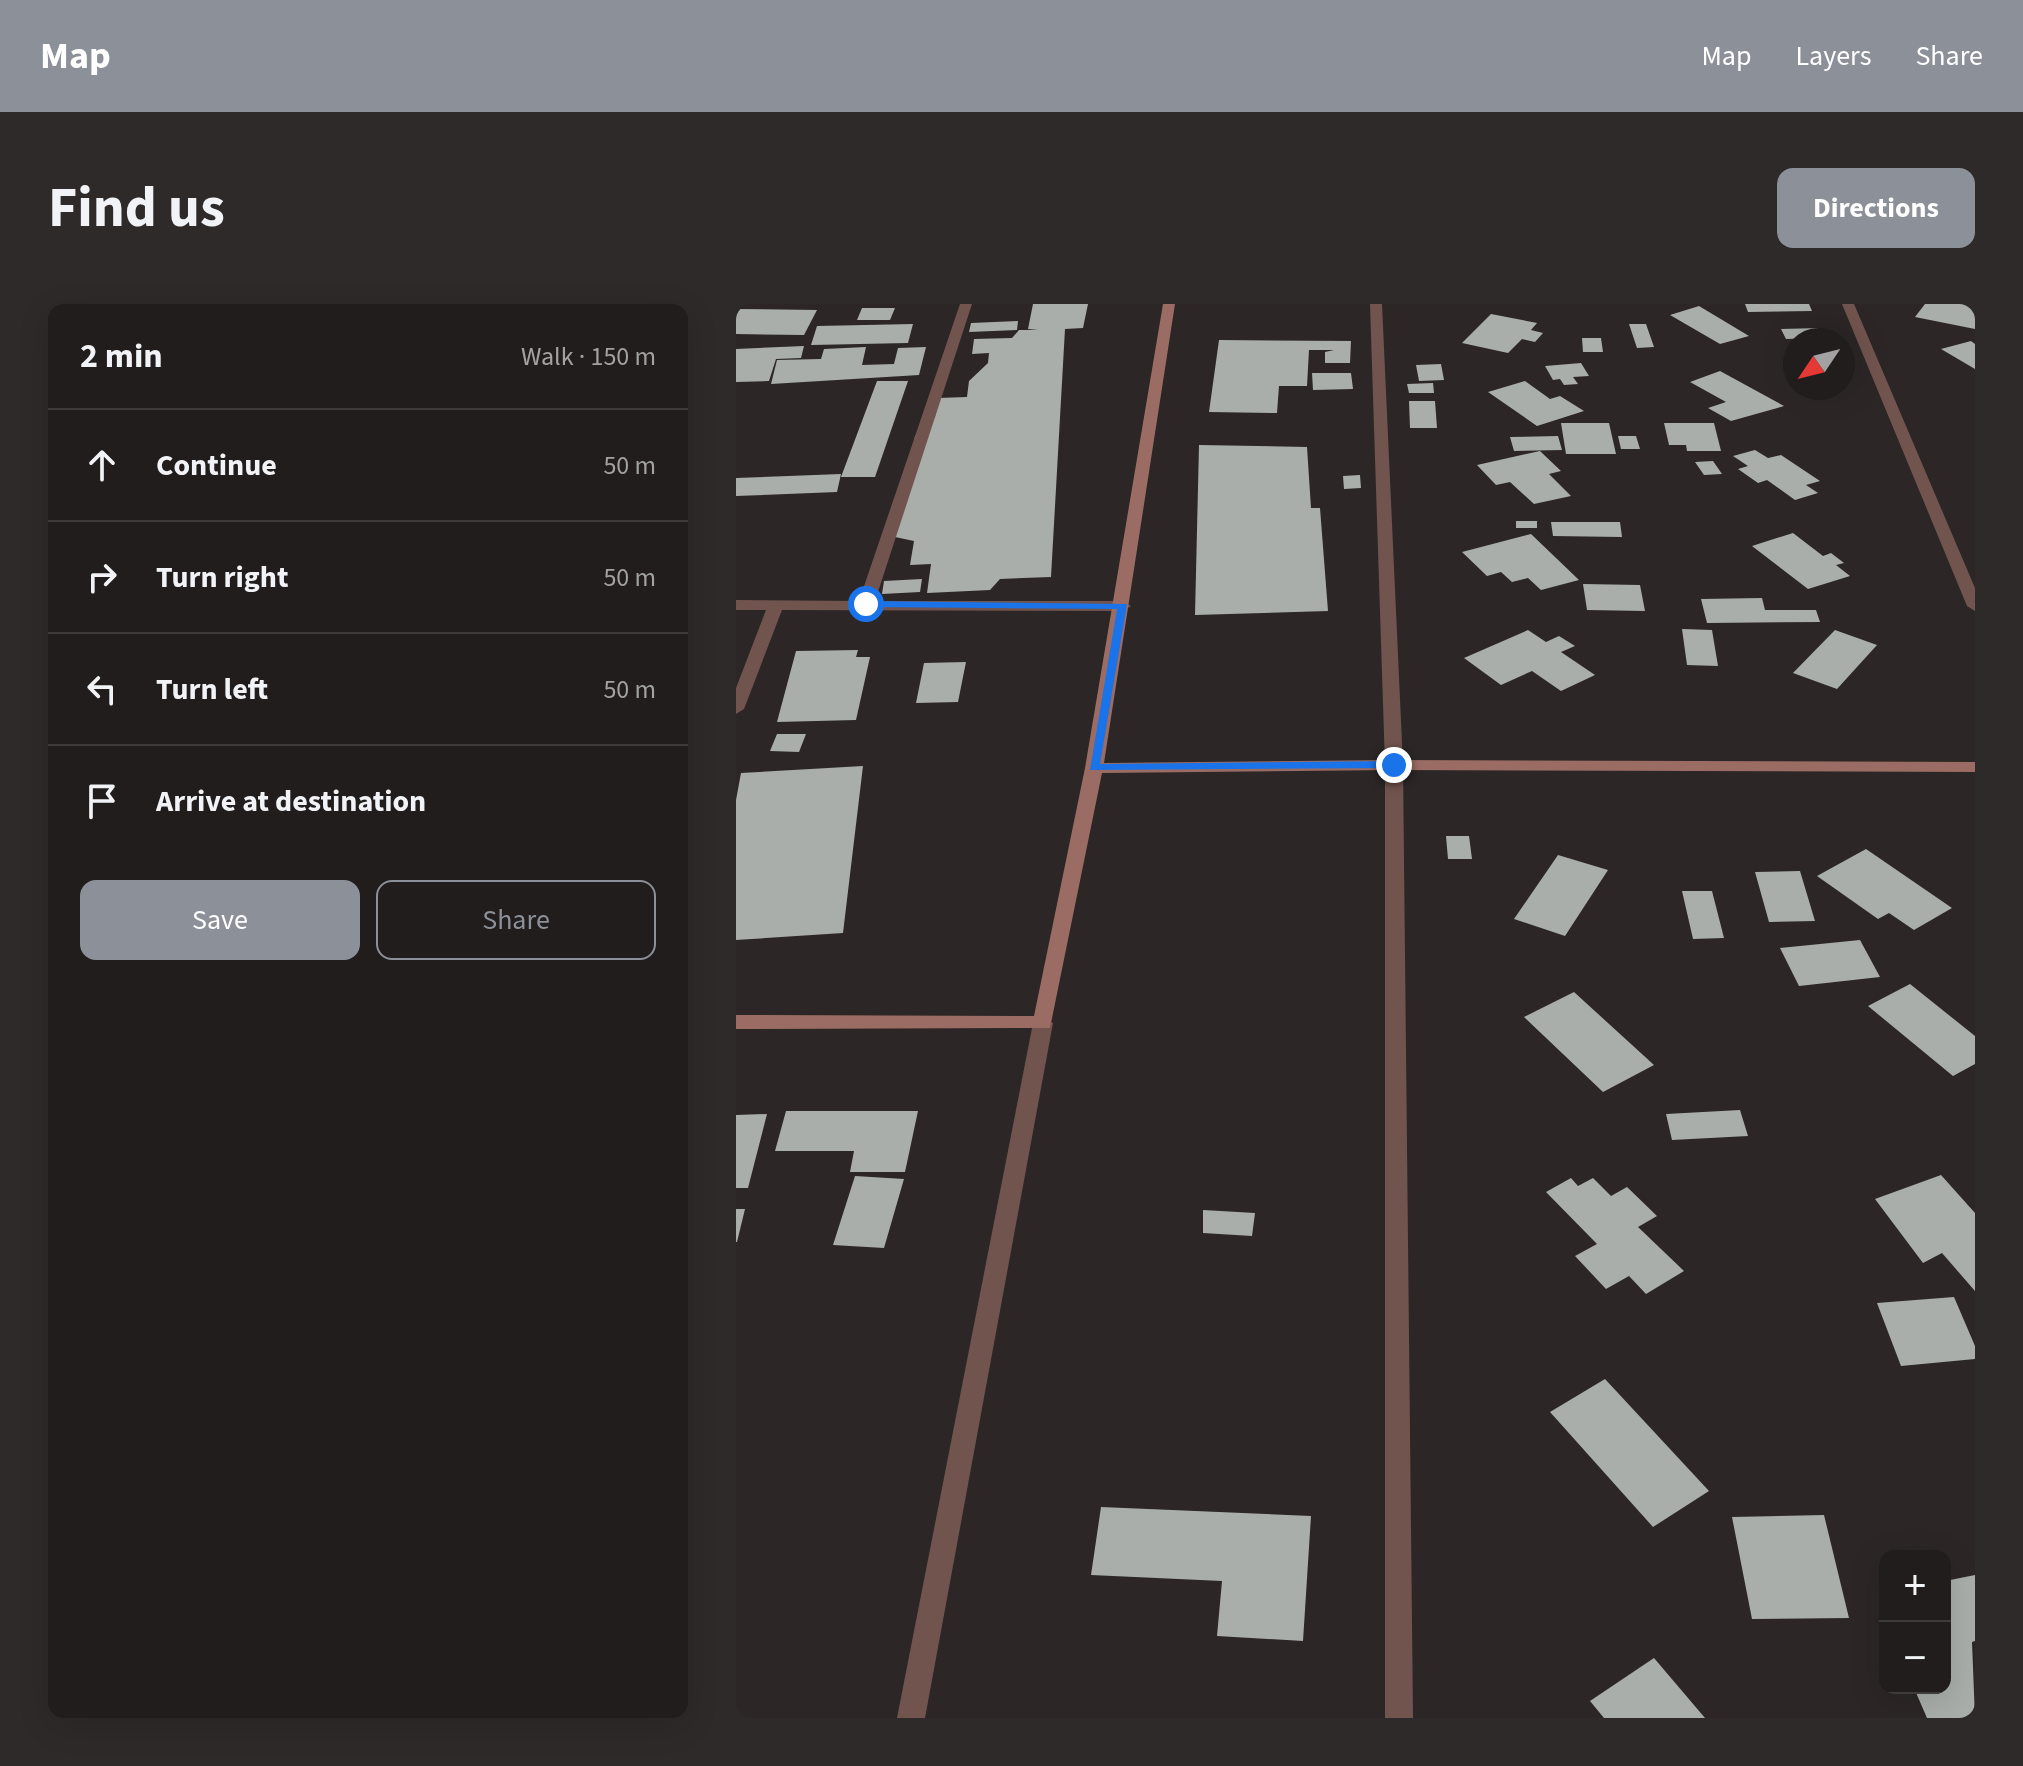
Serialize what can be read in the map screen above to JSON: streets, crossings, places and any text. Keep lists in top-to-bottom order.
{
  "north": "bottom left",
  "page": {
    "header": "Map",
    "nav": ["Map", "Layers", "Share"],
    "buttons": [
      "Directions",
      ["Save", "Share"]
    ],
    "title": "Find us",
    "heading": ["2 min", "Walk · 150 m"],
    "list": [
      ["Continue", "50 m"],
      ["Turn right", "50 m"],
      ["Turn left", "50 m"],
      "Arrive at destination"
    ],
    "map_buttons": ["+", "−"]
  }
}
